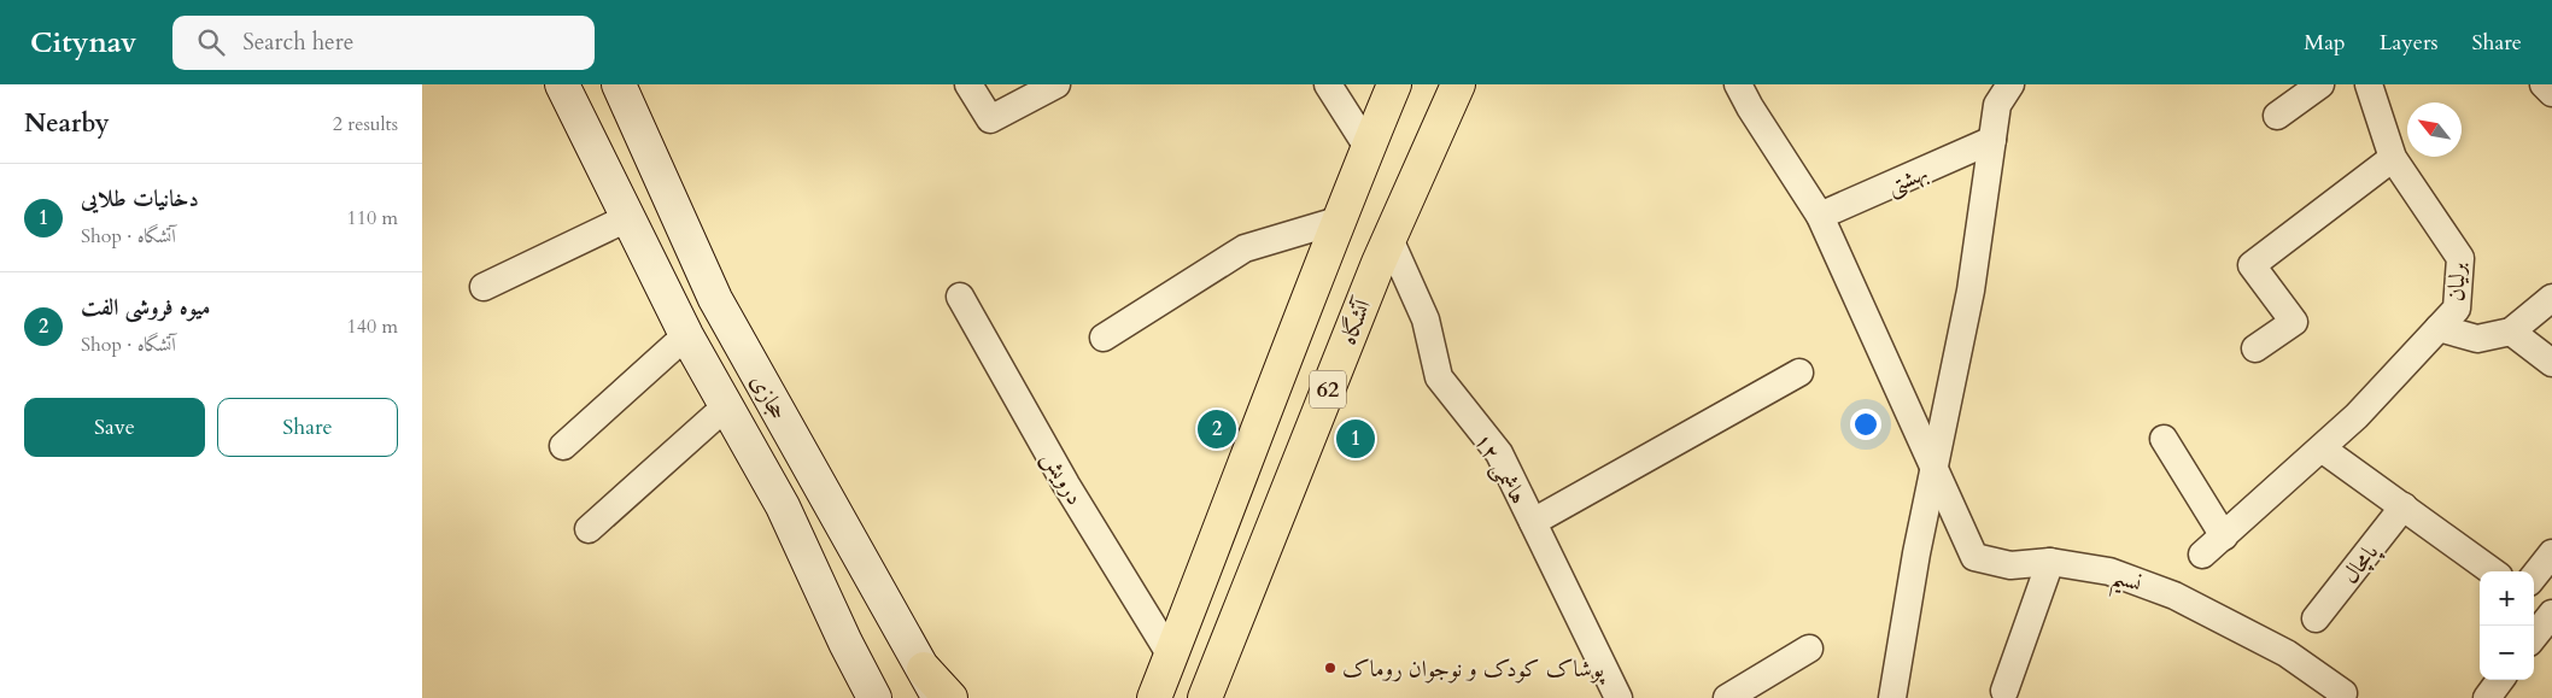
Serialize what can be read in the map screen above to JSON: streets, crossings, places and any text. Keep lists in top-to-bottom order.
{
  "streets": {
    "main road": ["آتشگاه", "62", "حجازی"],
    "street": [
      "بهشتی",
      "برلیان",
      "۱۲ هاشمی",
      "درویش",
      "پامچال",
      "نسیم"
    ]
  },
  "crossings": [
    ["آتشگاه", "۱۲ هاشمی"],
    ["62", "درویش"]
  ],
  "places": ["پوشاک کودک و نوجوان روماک"],
  "north": "top left",
  "page": {
    "header": "Citynav",
    "search": "Search here",
    "nav": ["Map", "Layers", "Share"],
    "heading": ["Nearby", "2 results"],
    "list": [
      {
        "mark": "1",
        "name": "دخانیات طلایی",
        "note": "Shop · آتشگاه",
        "value": "110 m"
      },
      {
        "mark": "2",
        "name": "میوه فروشی الفت",
        "note": "Shop · آتشگاه",
        "value": "140 m"
      }
    ],
    "buttons": ["Save", "Share"],
    "pins": ["2", "1"],
    "map_buttons": ["+", "−"]
  }
}
